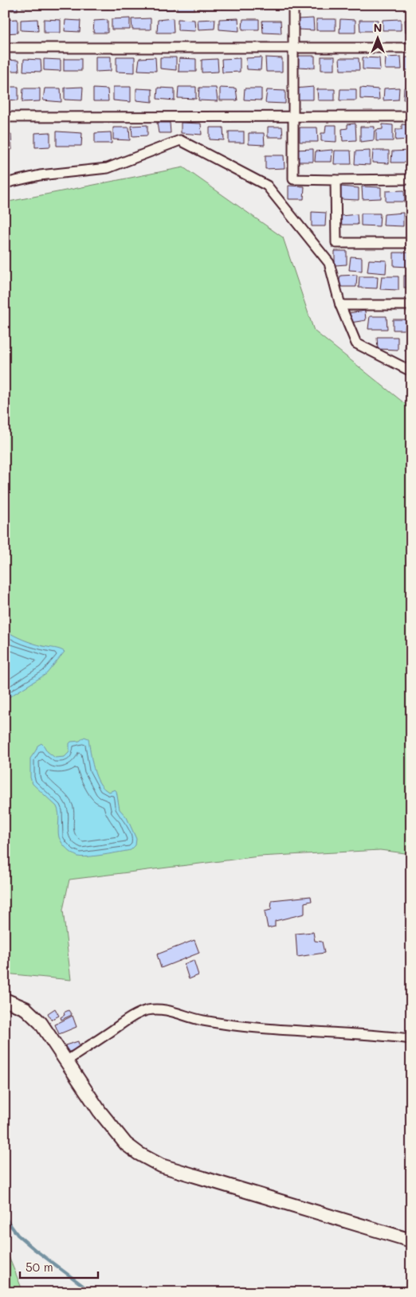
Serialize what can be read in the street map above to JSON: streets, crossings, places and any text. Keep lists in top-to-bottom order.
{
  "scale_bar": "50 m",
  "north": "top"
}
